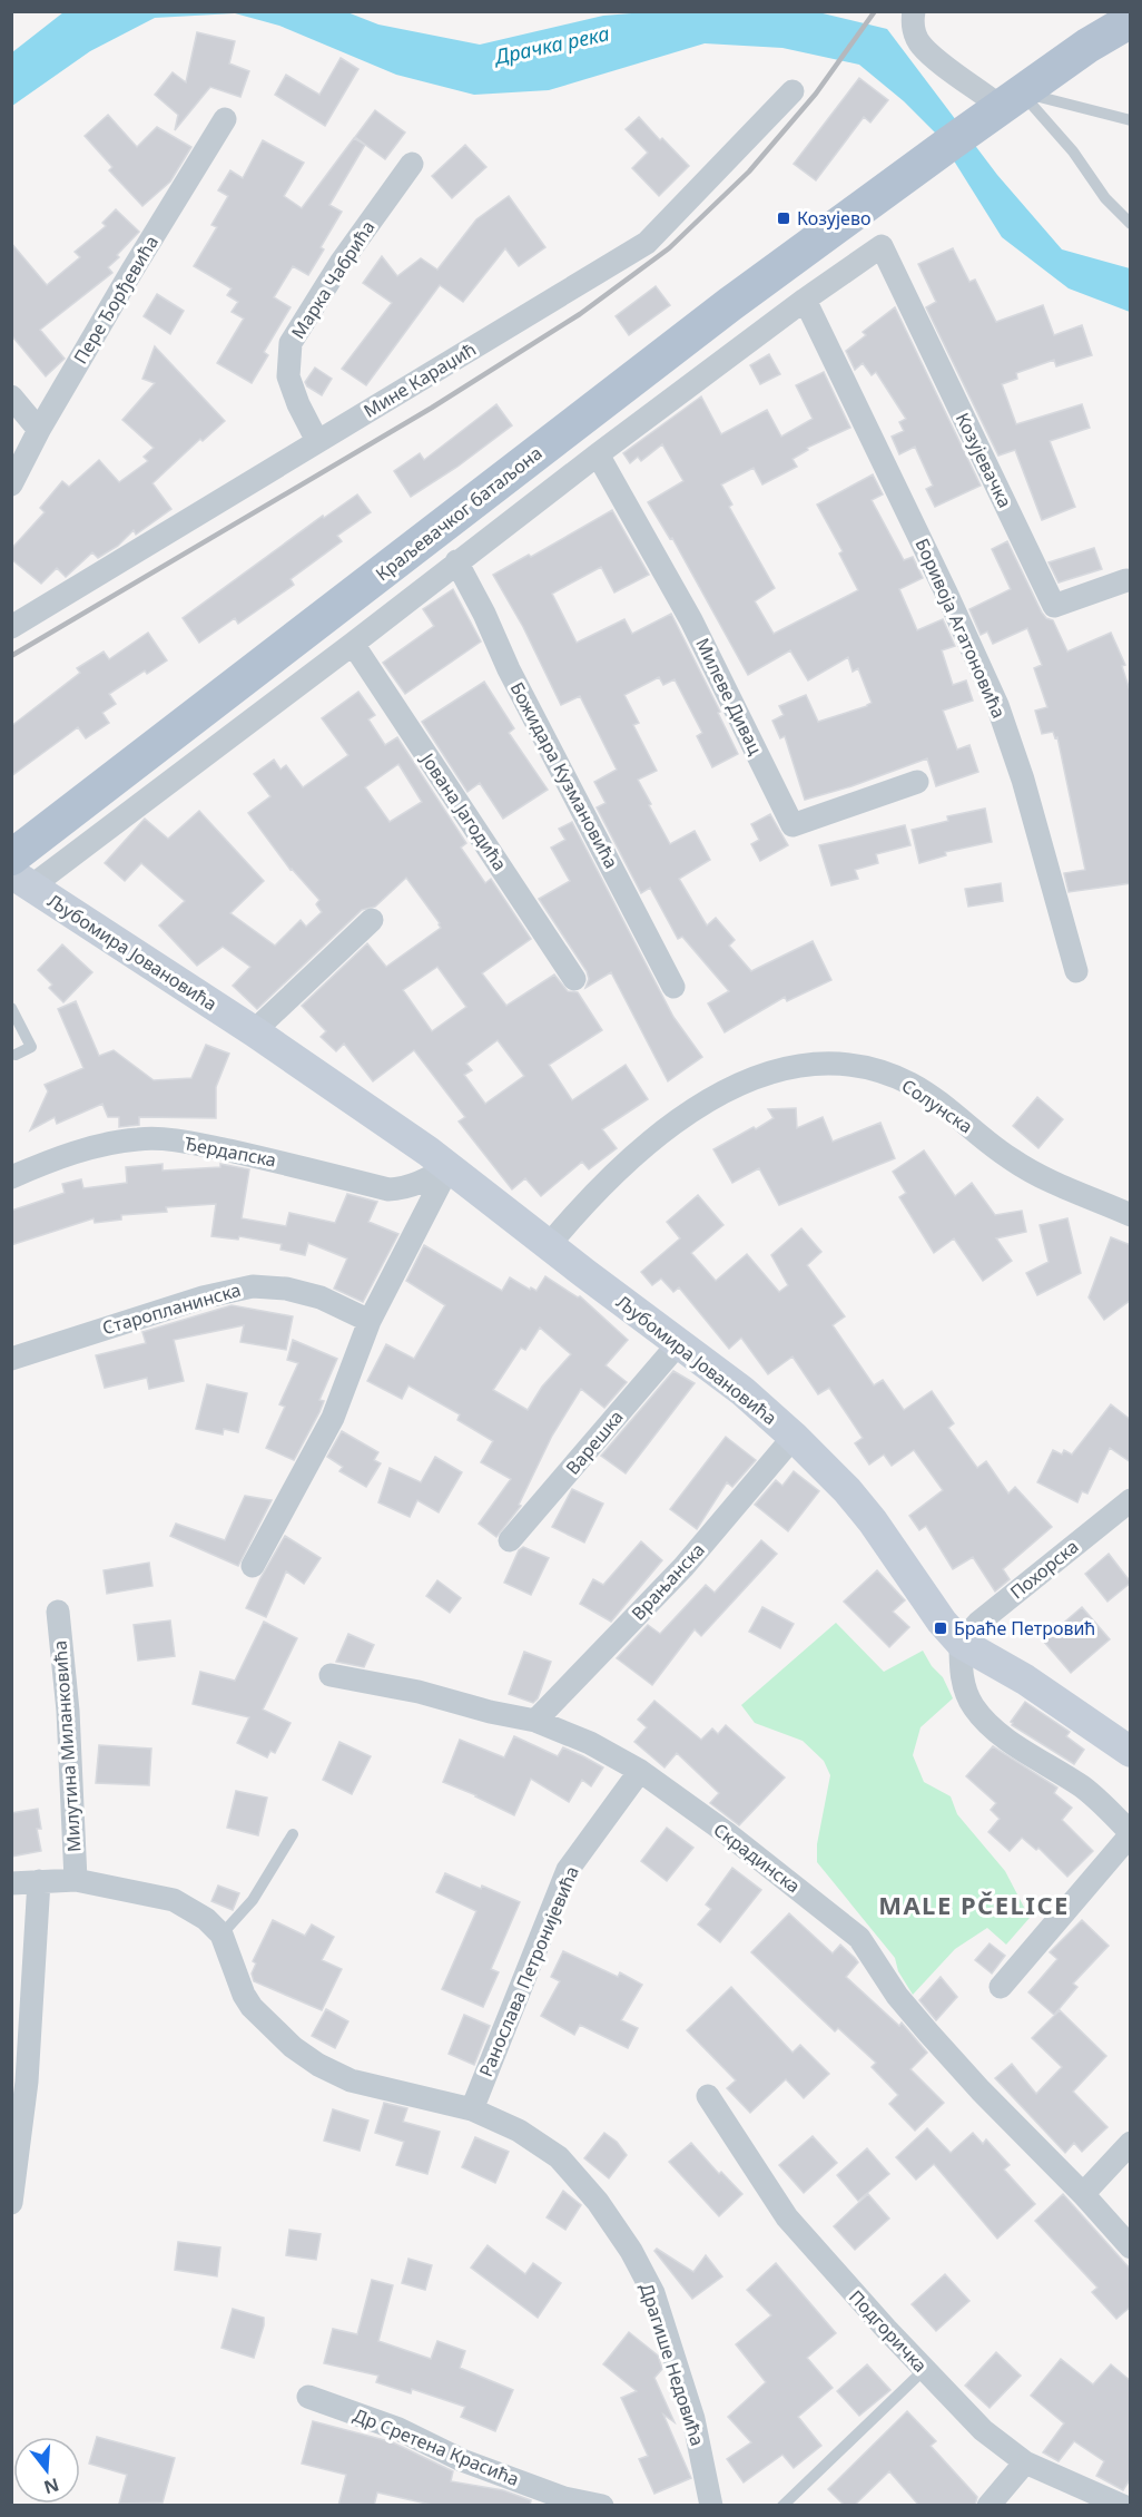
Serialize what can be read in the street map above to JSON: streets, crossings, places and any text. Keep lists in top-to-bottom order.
{
  "streets": {
    "main road": ["Краљевачког батаљона"],
    "street": [
      "Марка Чабрића",
      "Пере Ђорђевића",
      "Мине Караџић",
      "Козујевачка",
      "Боривоја Агатоновића",
      "Милеве Дивац",
      "Божидара Кузмановића",
      "Јована Јагодића",
      "Љубомира Јовановића",
      "Солунска",
      "Ђердапска",
      "Старопланинска",
      "Варешка",
      "Похорска",
      "Врањанска",
      "Милутина Миланковића",
      "Скрадинска",
      "Ранослава Петронијевића",
      "Подгоричка",
      "Драгише Недовића",
      "Др Сретена Красића"
    ]
  },
  "crossings": [
    ["Марка Чабрића", "Мине Караџић"],
    ["Козујевачка", "Боривоја Агатоновића"],
    ["Љубомира Јовановића", "Солунска"],
    ["Љубомира Јовановића", "Ђердапска"],
    ["Љубомира Јовановића", "Варешка"],
    ["Љубомира Јовановића", "Похорска"],
    ["Љубомира Јовановића", "Врањанска"],
    ["Врањанска", "Скрадинска"],
    ["Милутина Миланковића", "Драгише Недовића"],
    ["Скрадинска", "Ранослава Петронијевића"],
    ["Ранослава Петронијевића", "Драгише Недовића"]
  ],
  "districts": ["MALE PČELICE"],
  "water": ["Драчка река"],
  "places": {
    "transit": ["Козујево", "Браће Петровић"]
  },
  "north": "bottom"
}
